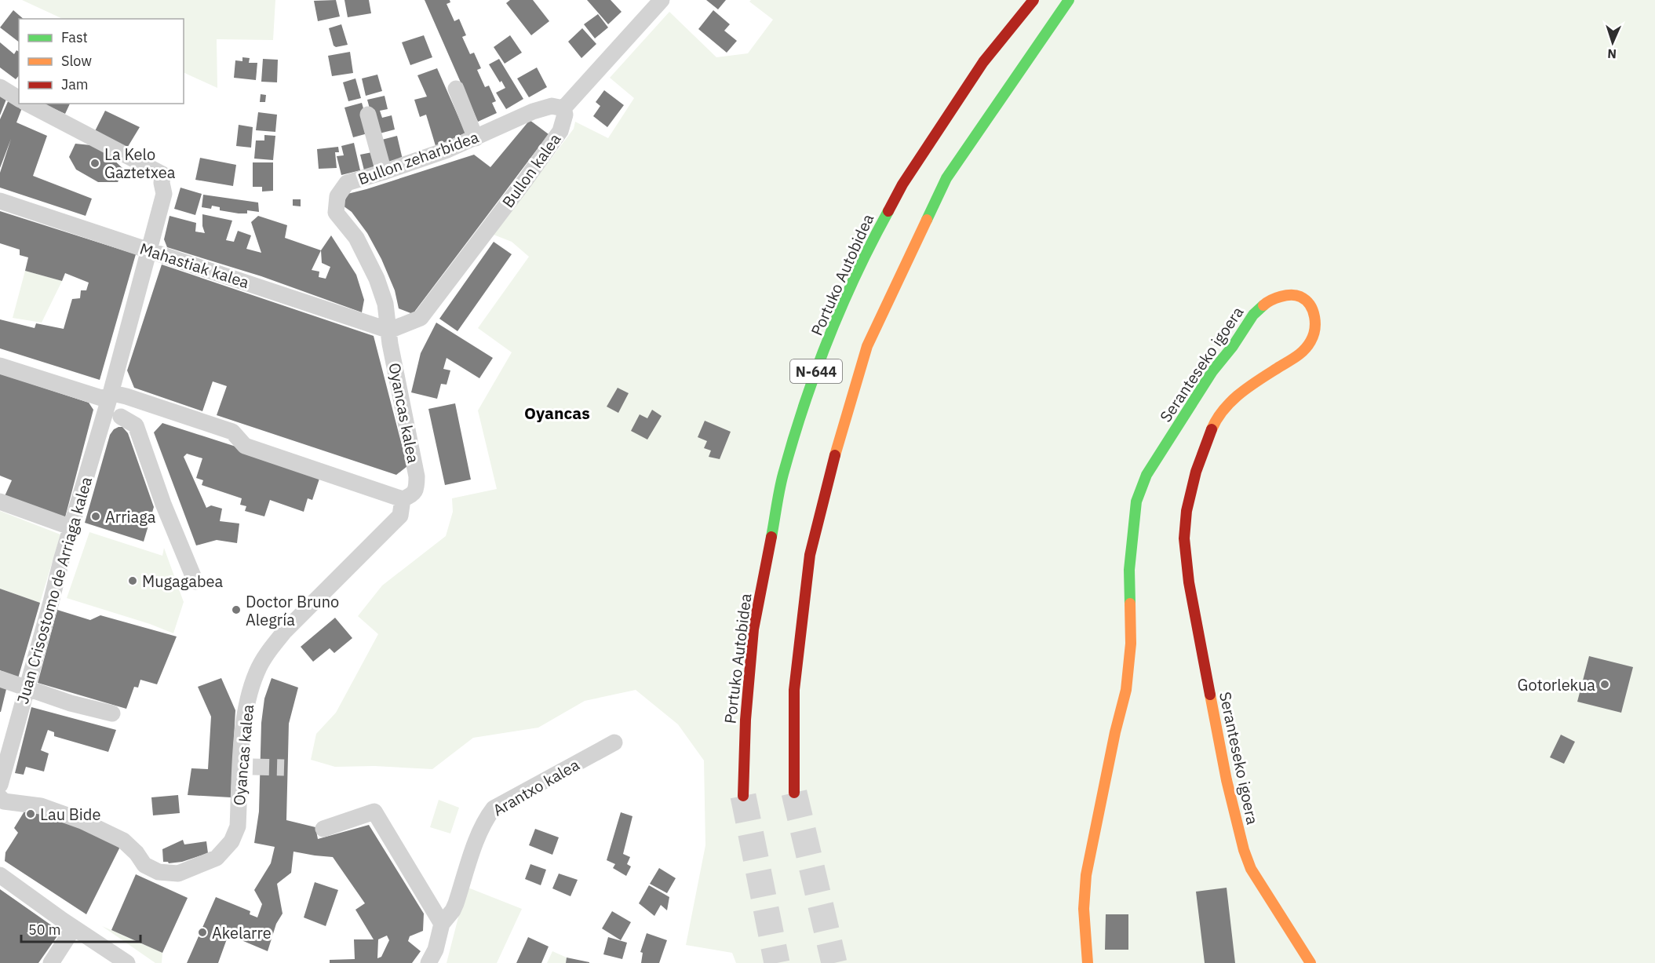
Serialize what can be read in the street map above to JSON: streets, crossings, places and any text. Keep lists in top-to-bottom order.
{
  "streets": {
    "main road": ["Portuko Autobidea", "Seranteseko igoera", "N-644"],
    "street": [
      "Bullon zeharbidea",
      "Bullon kalea",
      "Mahastiak kalea",
      "Oyancas kalea",
      "Juan Crisostomo de Arriaga kalea",
      "Arantxo kalea"
    ]
  },
  "crossings": [
    ["Bullon zeharbidea", "Bullon kalea"],
    ["Bullon zeharbidea", "Mahastiak kalea"],
    ["Bullon zeharbidea", "Oyancas kalea"],
    ["Bullon kalea", "Mahastiak kalea"],
    ["Bullon kalea", "Oyancas kalea"],
    ["Mahastiak kalea", "Oyancas kalea"],
    ["Mahastiak kalea", "Juan Crisostomo de Arriaga kalea"]
  ],
  "districts": ["Oyancas"],
  "places": [
    "La Kelo Gaztetxea",
    "Arriaga",
    "Mugagabea",
    "Doctor Bruno Alegría",
    "Gotorlekua",
    "Lau Bide",
    "Akelarre"
  ],
  "legend": ["Fast", "Slow", "Jam"],
  "scale_bar": "50 m",
  "north": "bottom"
}
